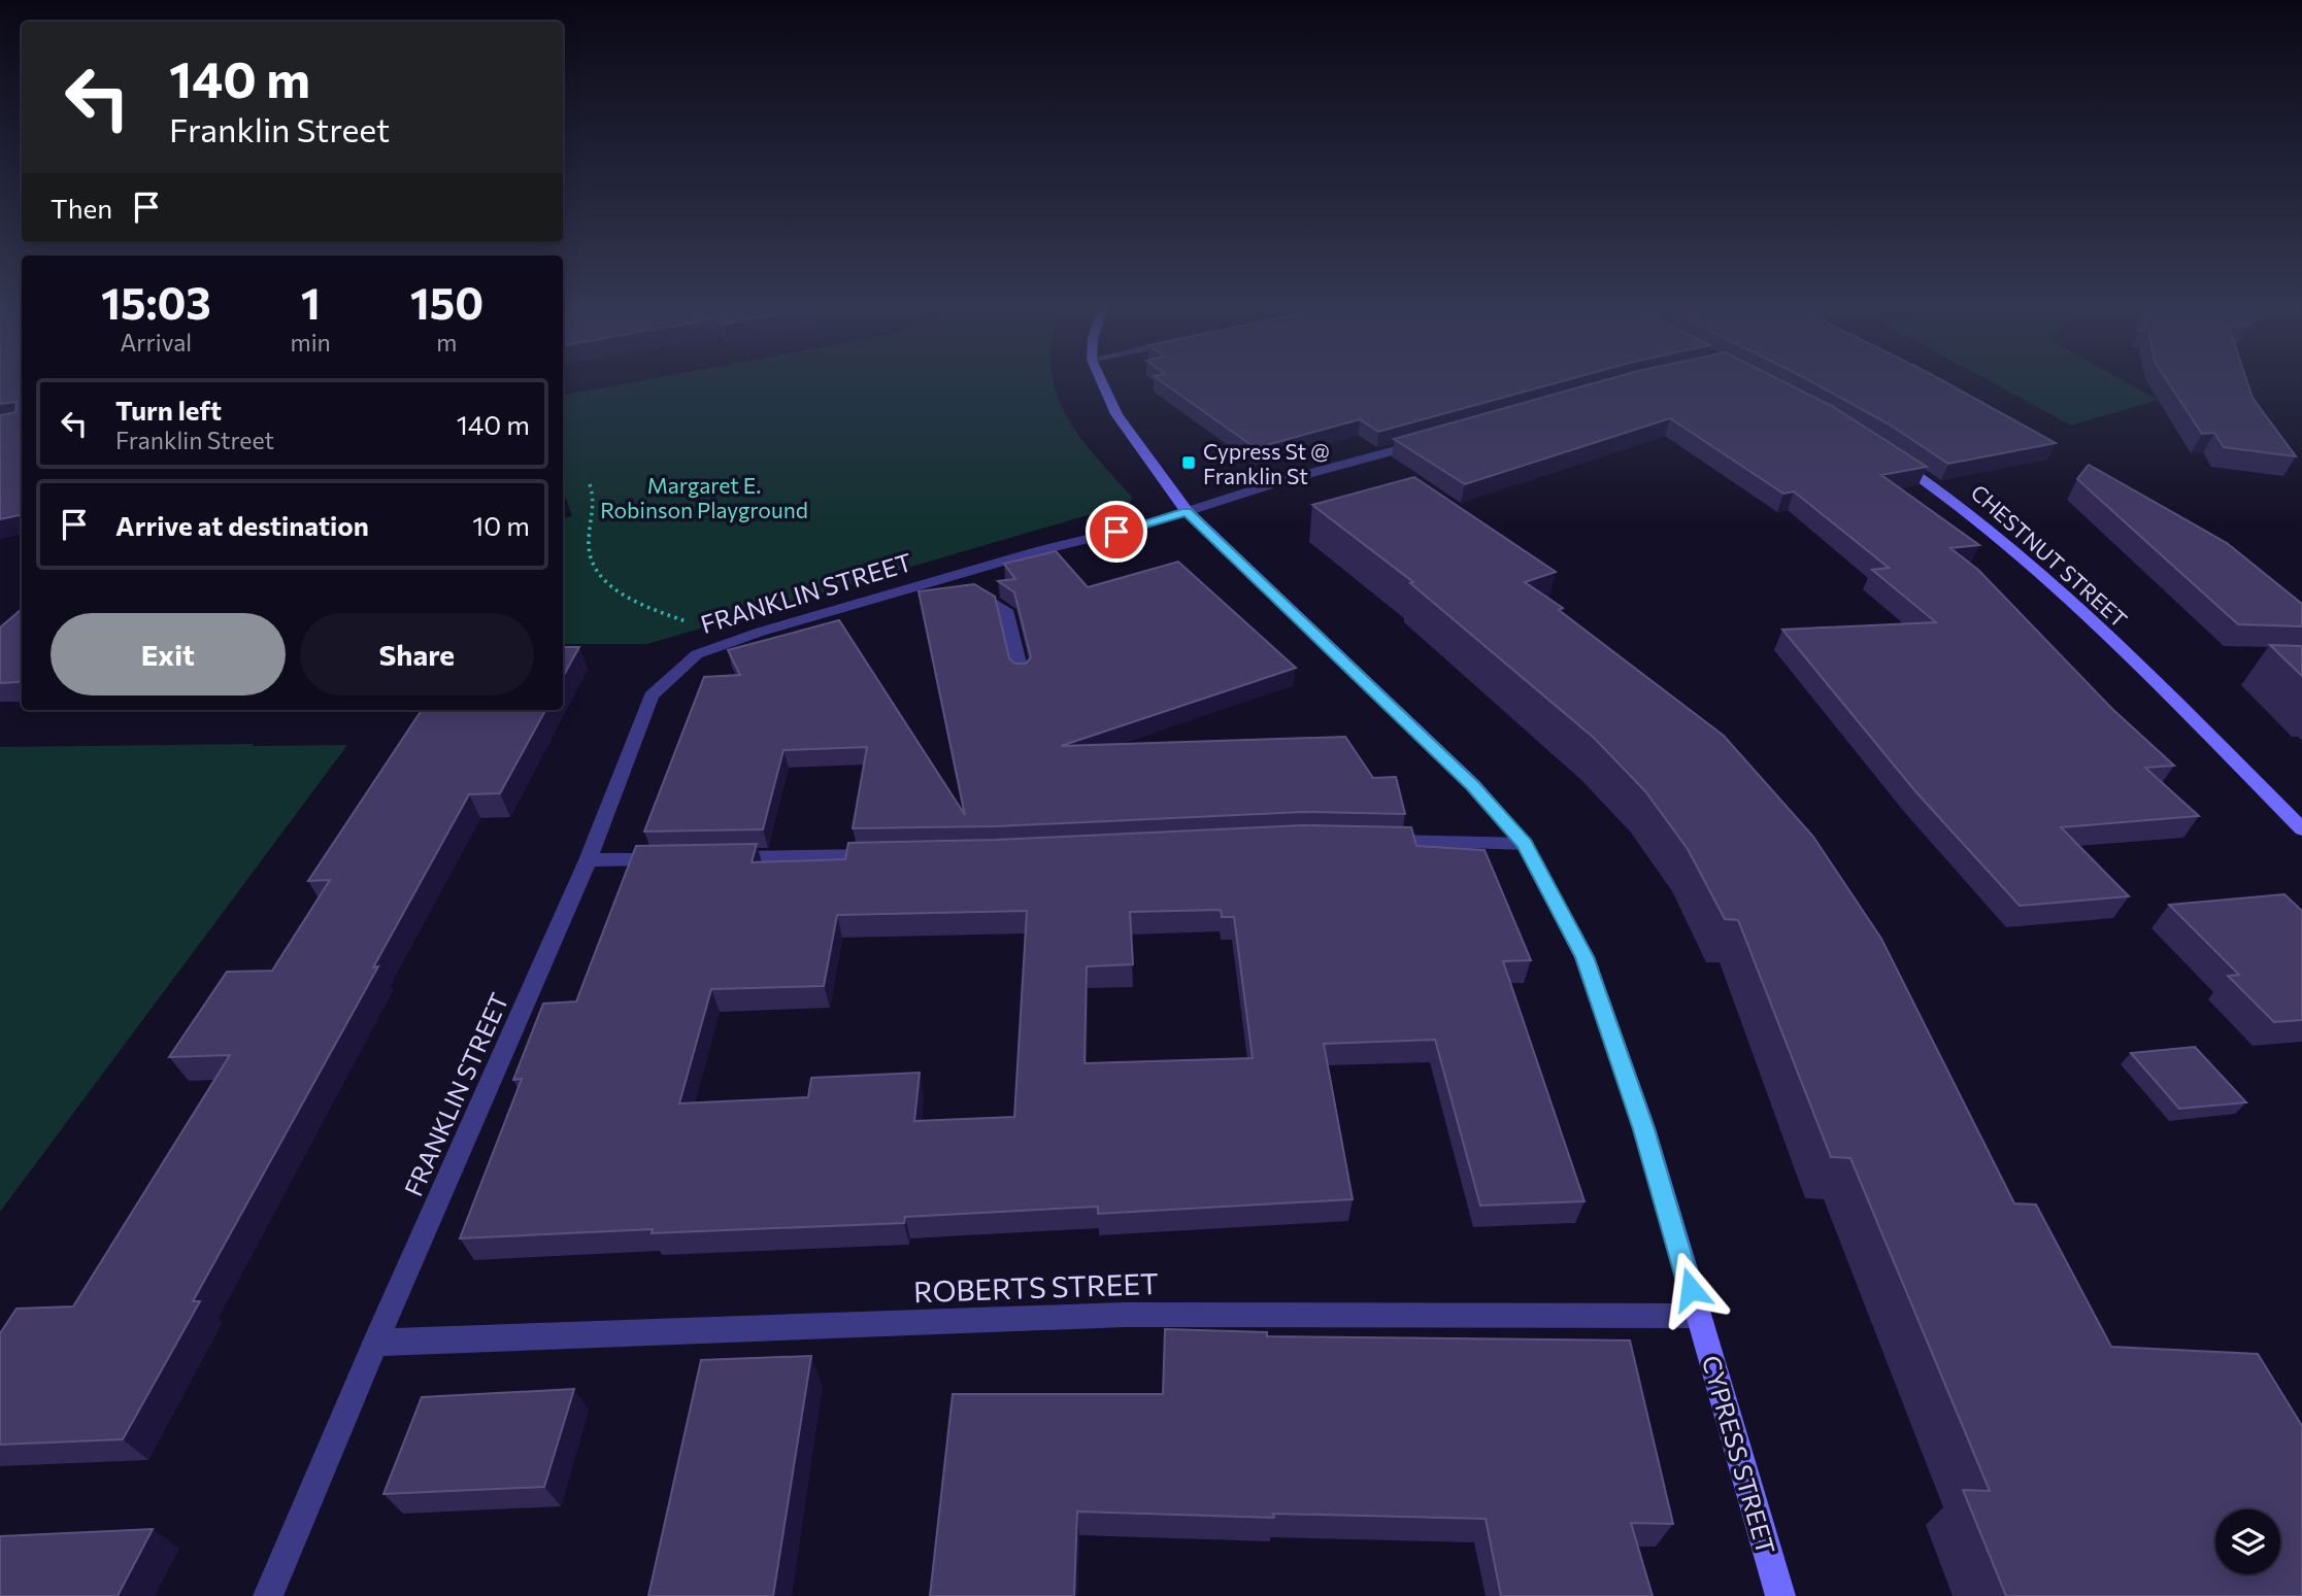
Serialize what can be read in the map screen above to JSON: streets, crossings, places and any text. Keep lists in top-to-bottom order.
{
  "streets": {
    "main road": ["CHESTNUT STREET", "CYPRESS STREET"],
    "street": ["FRANKLIN STREET", "ROBERTS STREET"]
  },
  "crossings": [
    ["FRANKLIN STREET", "ROBERTS STREET"],
    ["FRANKLIN STREET", "CYPRESS STREET"],
    ["ROBERTS STREET", "CYPRESS STREET"]
  ],
  "parks": ["Margaret E. Robinson Playground"],
  "places": {
    "transit": ["Cypress St @ Franklin St"]
  },
  "page": {
    "turn": ["140 m", "Franklin Street"],
    "then": "Then",
    "eta": [
      "15:03",
      "Arrival",
      "1",
      "min",
      "150",
      "m"
    ],
    "list": [
      {
        "name": "Turn left",
        "note": "Franklin Street",
        "value": "140 m"
      },
      {
        "name": "Arrive at destination",
        "value": "10 m"
      }
    ],
    "buttons": ["Exit", "Share"]
  }
}
